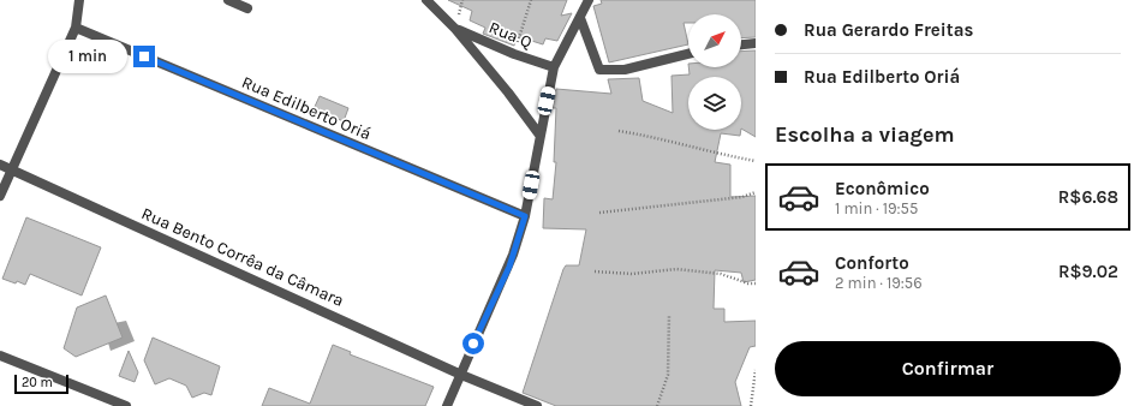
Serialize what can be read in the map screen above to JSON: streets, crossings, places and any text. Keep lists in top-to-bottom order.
{
  "streets": {
    "street": ["Rua Q", "Rua Edilberto Oriá", "Rua Bento Corrêa da Câmara"]
  },
  "scale_bar": "20 m",
  "north": "top right",
  "page": {
    "banner": ["Rua Gerardo Freitas", "Rua Edilberto Oriá"],
    "bubble": "1 min",
    "heading": "Escolha a viagem",
    "list": [
      {
        "name": "Econômico",
        "note": "1 min · 19:55",
        "value": "R$6.68"
      },
      {
        "name": "Conforto",
        "note": "2 min · 19:56",
        "value": "R$9.02"
      }
    ],
    "buttons": "Confirmar",
    "scale": "20 m"
  }
}
